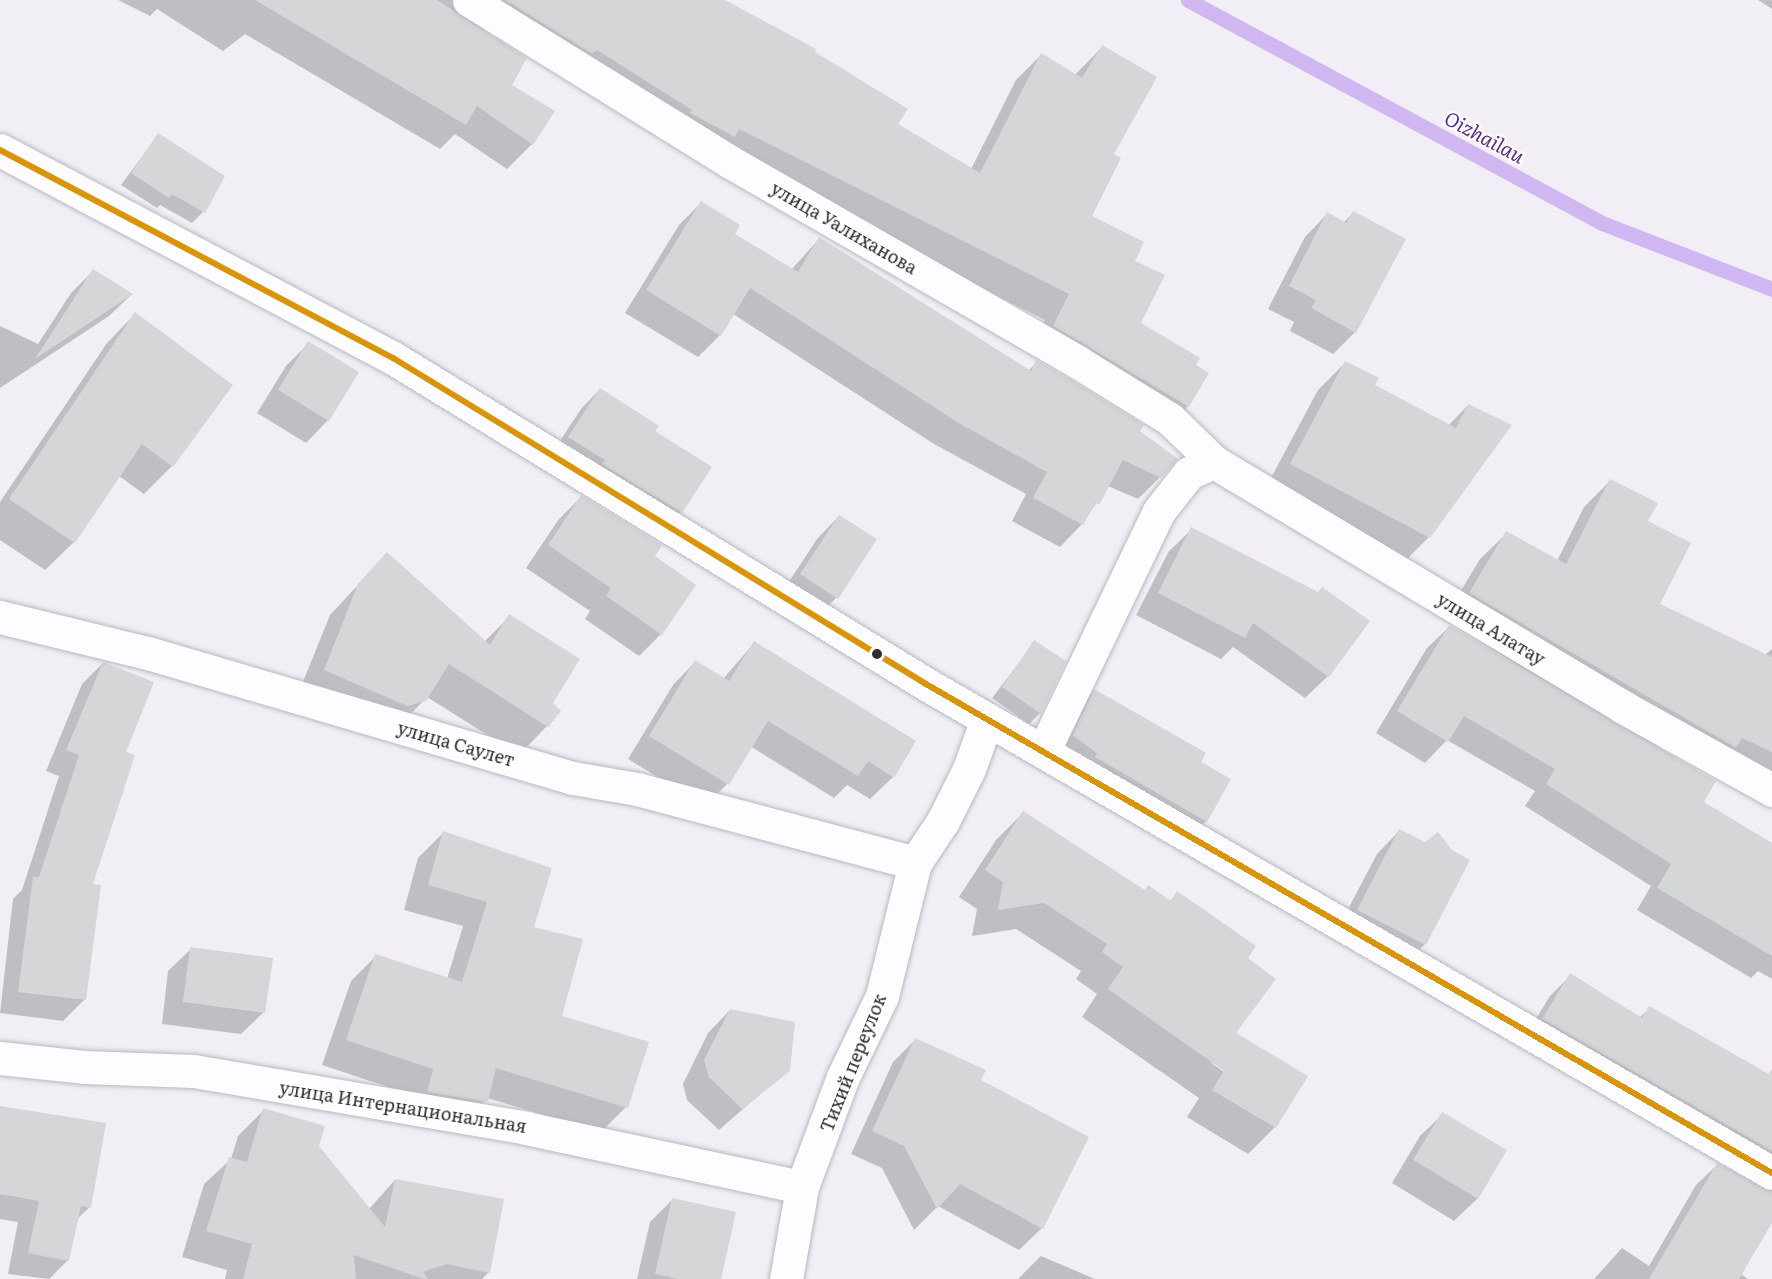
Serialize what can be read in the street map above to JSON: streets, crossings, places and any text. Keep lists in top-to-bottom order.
{
  "streets": {
    "street": [
      "улица Уалиханова",
      "улица Алатау",
      "улица Саулет",
      "Тихий переулок",
      "улица Интернациональная"
    ]
  },
  "crossings": [
    ["улица Уалиханова", "улица Алатау"],
    ["улица Саулет", "Тихий переулок"],
    ["Тихий переулок", "улица Интернациональная"]
  ],
  "water": ["Oizhailau"]
}
